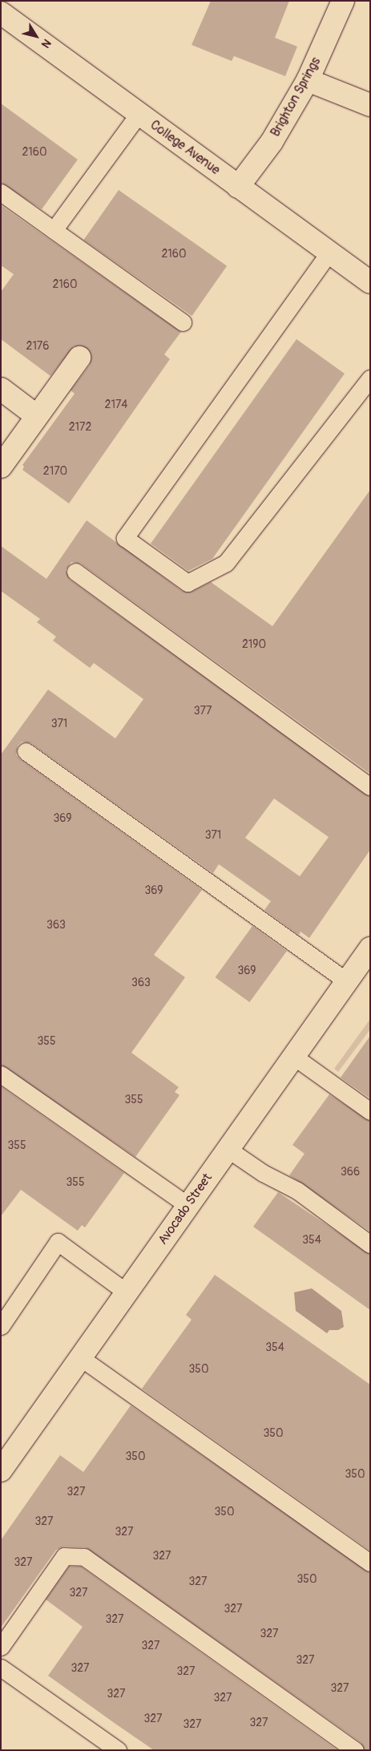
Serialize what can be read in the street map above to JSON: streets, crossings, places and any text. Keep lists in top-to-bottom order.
{
  "streets": {
    "street": ["Brighton Springs", "College Avenue", "Avocado Street"]
  },
  "crossings": [
    ["Brighton Springs", "College Avenue"]
  ],
  "house_numbers": [
    "2160",
    "2160",
    "2160",
    "2176",
    "2174",
    "2172",
    "2170",
    "2190",
    "377",
    "371",
    "369",
    "371",
    "369",
    "363",
    "369",
    "363",
    "355",
    "355",
    "355",
    "366",
    "355",
    "354",
    "354",
    "350",
    "350",
    "350",
    "350",
    "327",
    "350",
    "327",
    "327",
    "327",
    "327",
    "350",
    "327",
    "327",
    "327",
    "327",
    "327",
    "327",
    "327",
    "327",
    "327",
    "327",
    "327",
    "327",
    "327",
    "327",
    "327"
  ],
  "north": "bottom right"
}
